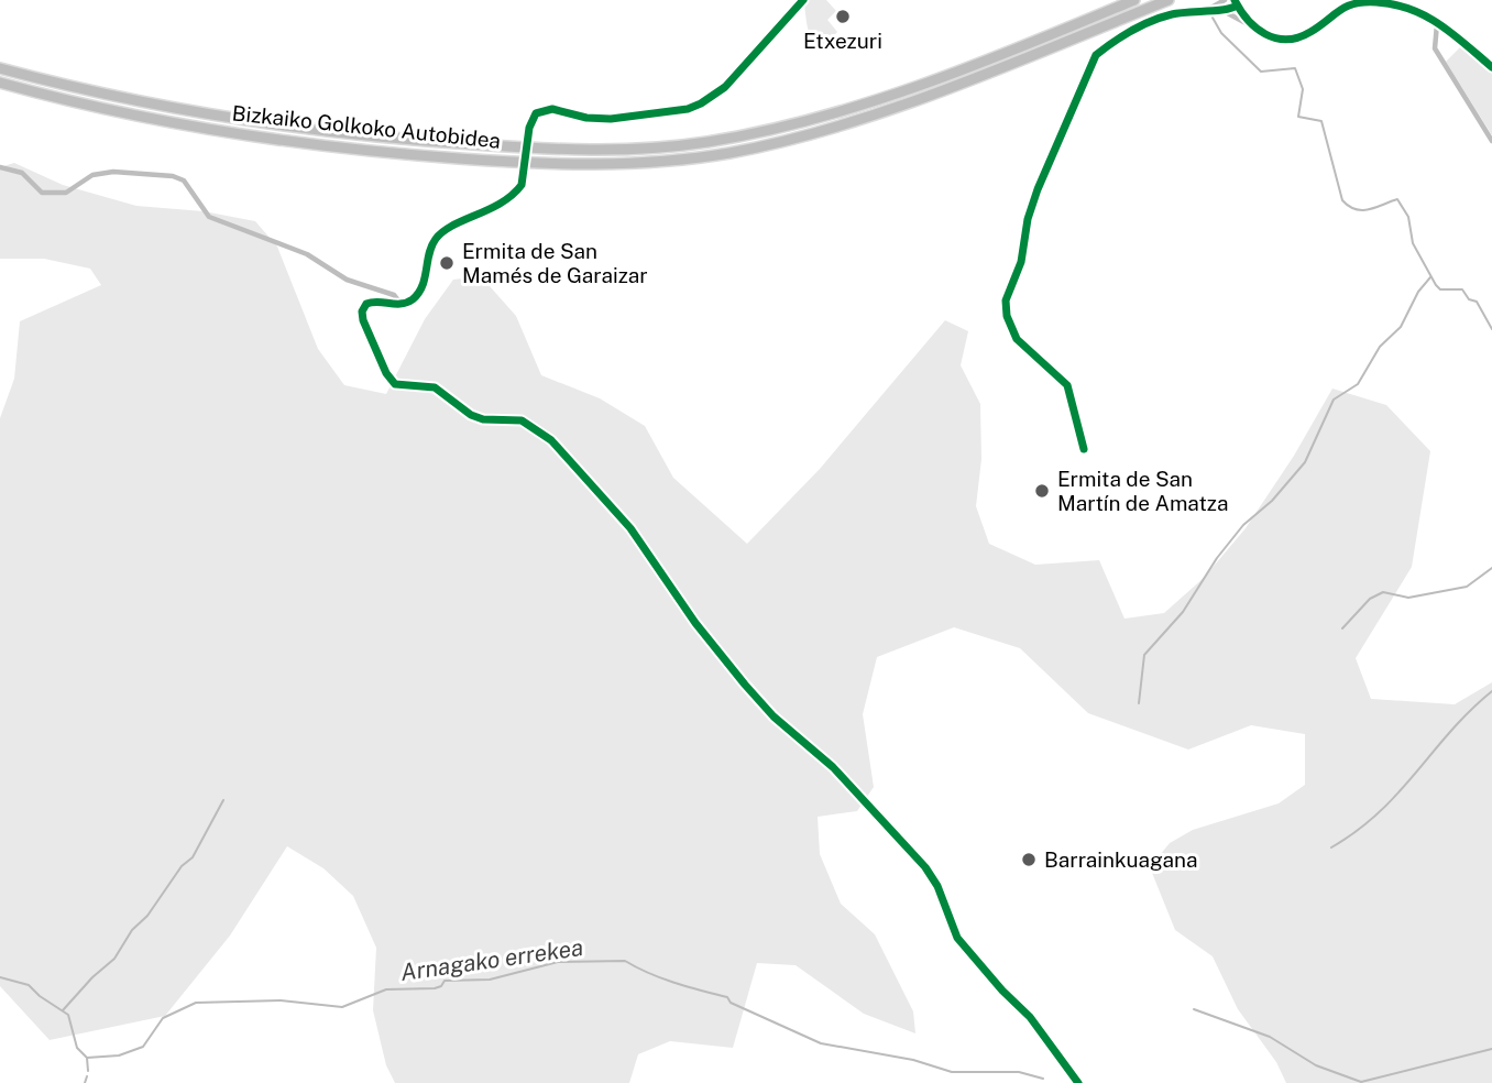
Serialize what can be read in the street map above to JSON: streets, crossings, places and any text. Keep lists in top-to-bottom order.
{
  "streets": {
    "highway": ["Bizkaiko Golkoko Autobidea"]
  },
  "water": ["Arnagako errekea"],
  "places": [
    "Etxezuri",
    "Ermita de San Mamés de Garaizar",
    "Ermita de San Martín de Amatza",
    "Barrainkuagana"
  ]
}
